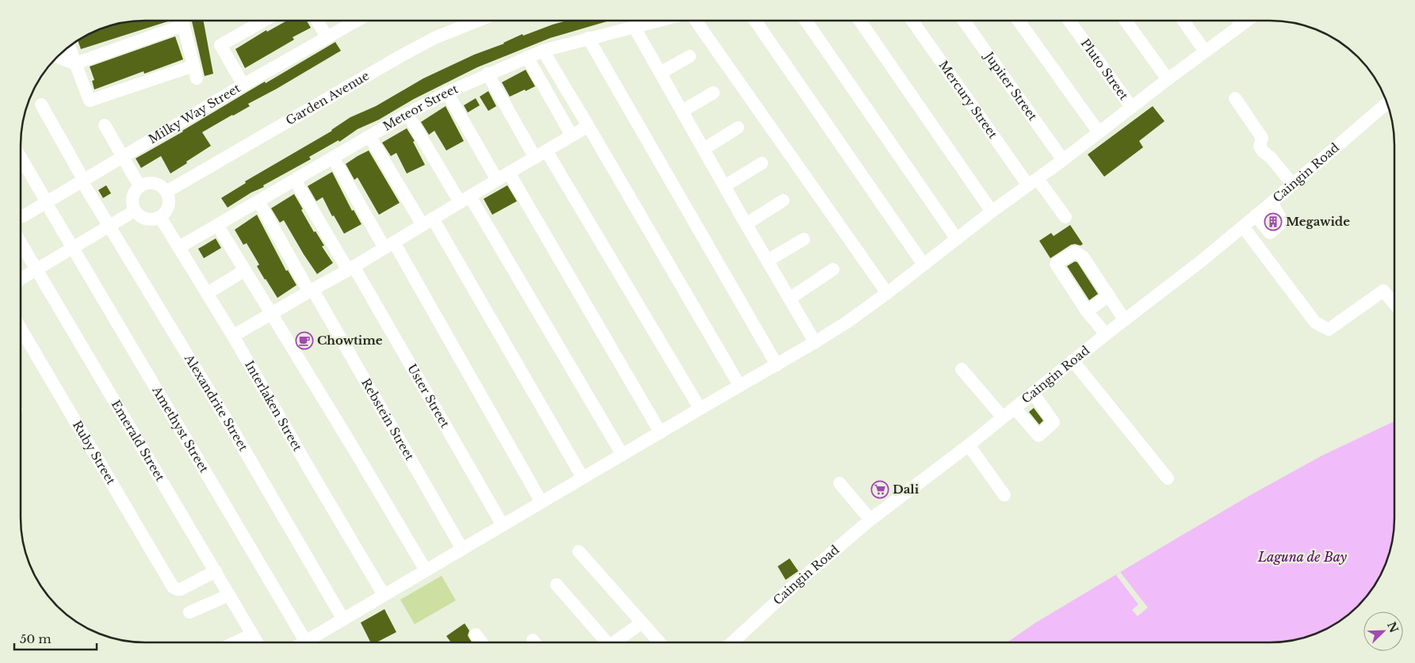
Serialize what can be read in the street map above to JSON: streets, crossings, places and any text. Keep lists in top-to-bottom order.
{
  "streets": {
    "street": [
      "Pluto Street",
      "Jupiter Street",
      "Garden Avenue",
      "Mercury Street",
      "Meteor Street",
      "Milky Way Street",
      "Caingin Road",
      "Uster Street",
      "Alexandrite Street",
      "Interlaken Street",
      "Rebstein Street",
      "Amethyst Street",
      "Emerald Street",
      "Ruby Street"
    ]
  },
  "crossings": [
    ["Garden Avenue", "Interlaken Street"],
    ["Meteor Street", "Uster Street"],
    ["Meteor Street", "Interlaken Street"],
    ["Meteor Street", "Rebstein Street"],
    ["Milky Way Street", "Alexandrite Street"],
    ["Milky Way Street", "Amethyst Street"],
    ["Emerald Street", "Ruby Street"]
  ],
  "water": ["Laguna de Bay"],
  "places": {
    "building": ["Megawide"],
    "cafe": ["Chowtime"],
    "supermarket": ["Dali"]
  },
  "scale_bar": "50 m",
  "north": "top right"
}
